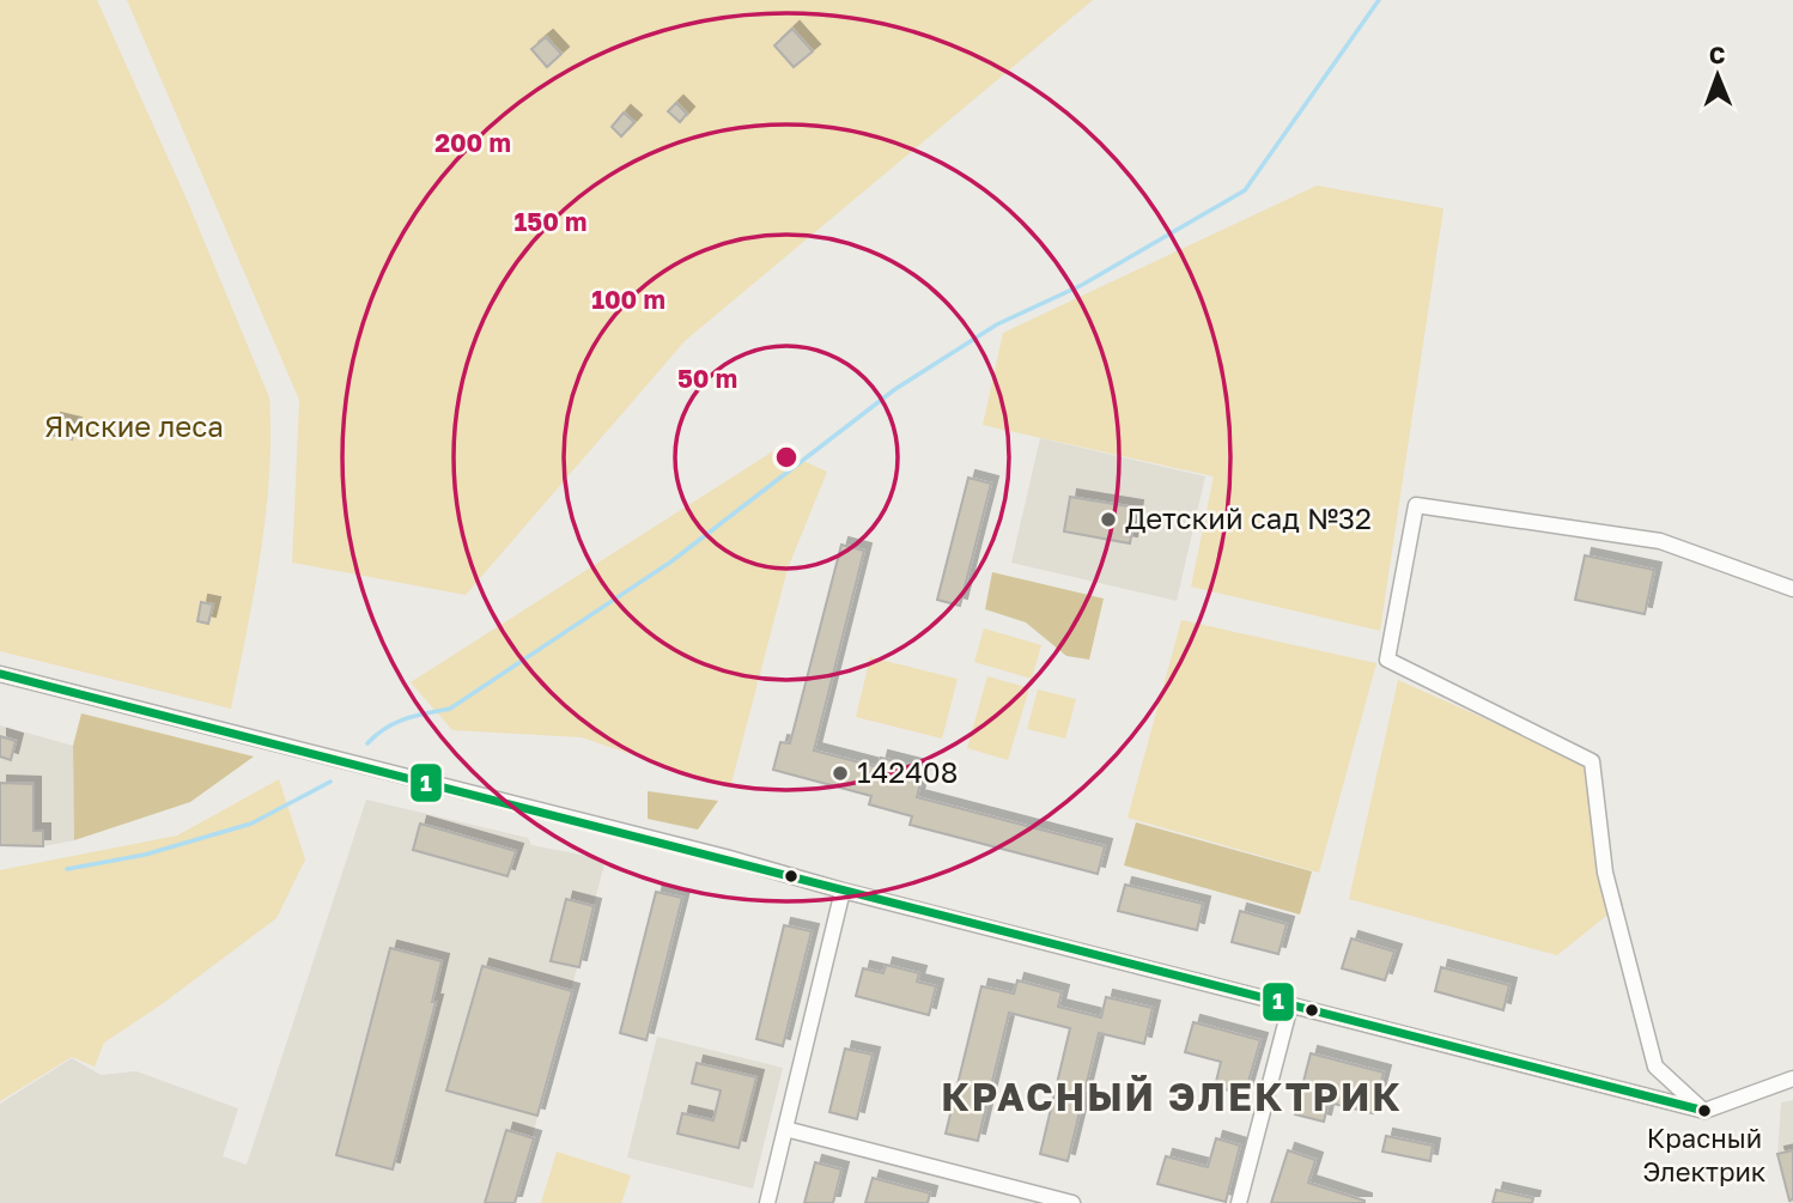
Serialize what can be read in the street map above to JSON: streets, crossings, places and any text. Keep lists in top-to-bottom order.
{
  "districts": ["КРАСНЫЙ ЭЛЕКТРИК"],
  "parks": ["Ямские леса"],
  "places": ["Детский сад №32", "142408", "Красный Электрик"],
  "lines": ["transit line 1"],
  "north": "top",
  "rings": [
    "200 m",
    "150 m",
    "100 m",
    "50 m"
  ]
}
